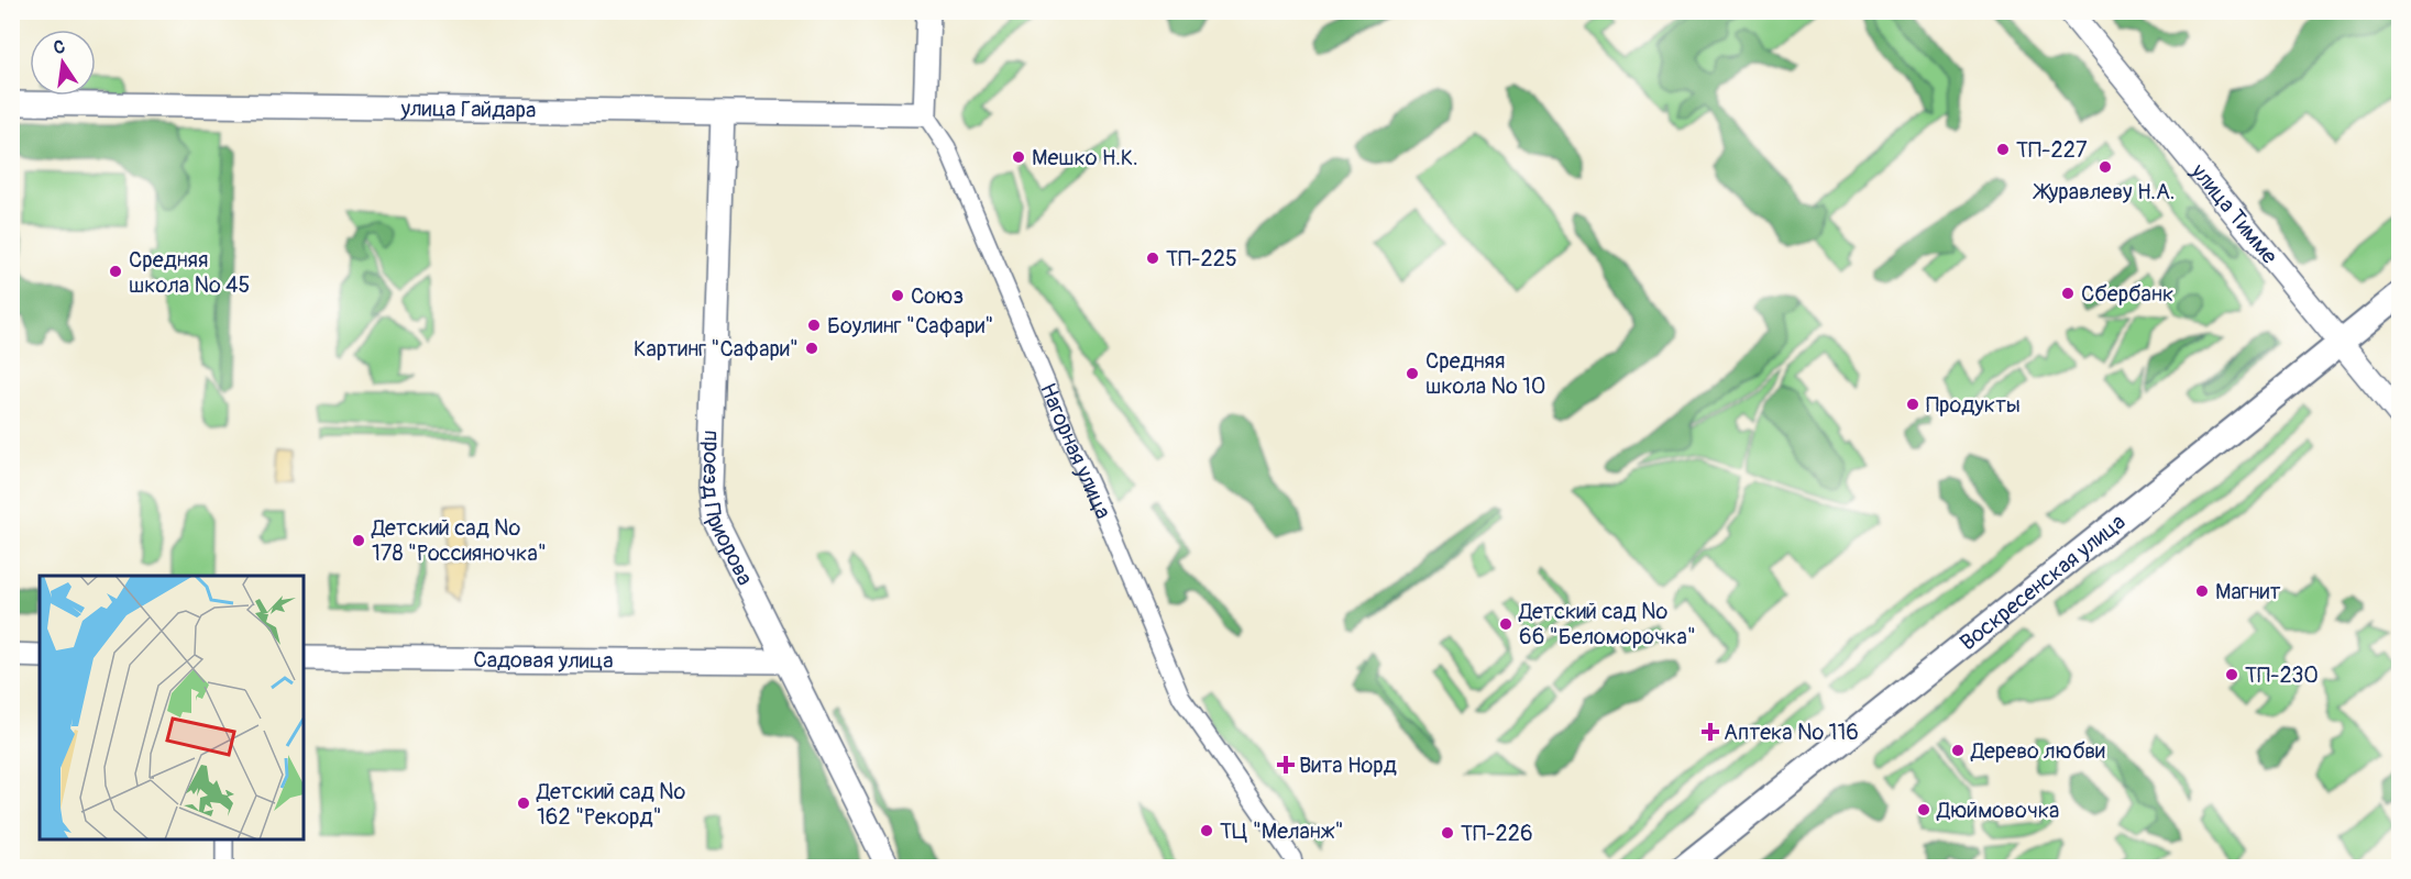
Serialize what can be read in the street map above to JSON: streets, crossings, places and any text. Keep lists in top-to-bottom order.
{
  "streets": {
    "main road": ["Воскресенская улица"],
    "street": [
      "улица Гайдара",
      "улица Тимме",
      "Нагорная улица",
      "проезд Приорова",
      "Садовая улица"
    ]
  },
  "crossings": [
    ["улица Гайдара", "Нагорная улица"],
    ["улица Гайдара", "проезд Приорова"],
    ["улица Тимме", "Воскресенская улица"],
    ["проезд Приорова", "Садовая улица"]
  ],
  "places": {
    "other": [
      "ТП-227",
      "Мешко Н.К.",
      "Журавлеву Н.А.",
      "ТП-225",
      "Средняя школа № 45",
      "Сбербанк",
      "Союз",
      "Боулинг \"Сафари\"",
      "Картинг \"Сафари\"",
      "Средняя школа № 10",
      "Продукты",
      "Детский сад № 178 \"Россияночка\"",
      "Магнит",
      "Детский сад № 66 \"Беломорочка\"",
      "ТП-230",
      "Дерево любви",
      "Детский сад № 162 \"Рекорд\"",
      "Дюймовочка",
      "ТЦ \"Меланж\"",
      "ТП-226"
    ],
    "health": ["Аптека № 116", "Вита Норд"]
  },
  "north": "top"
}
